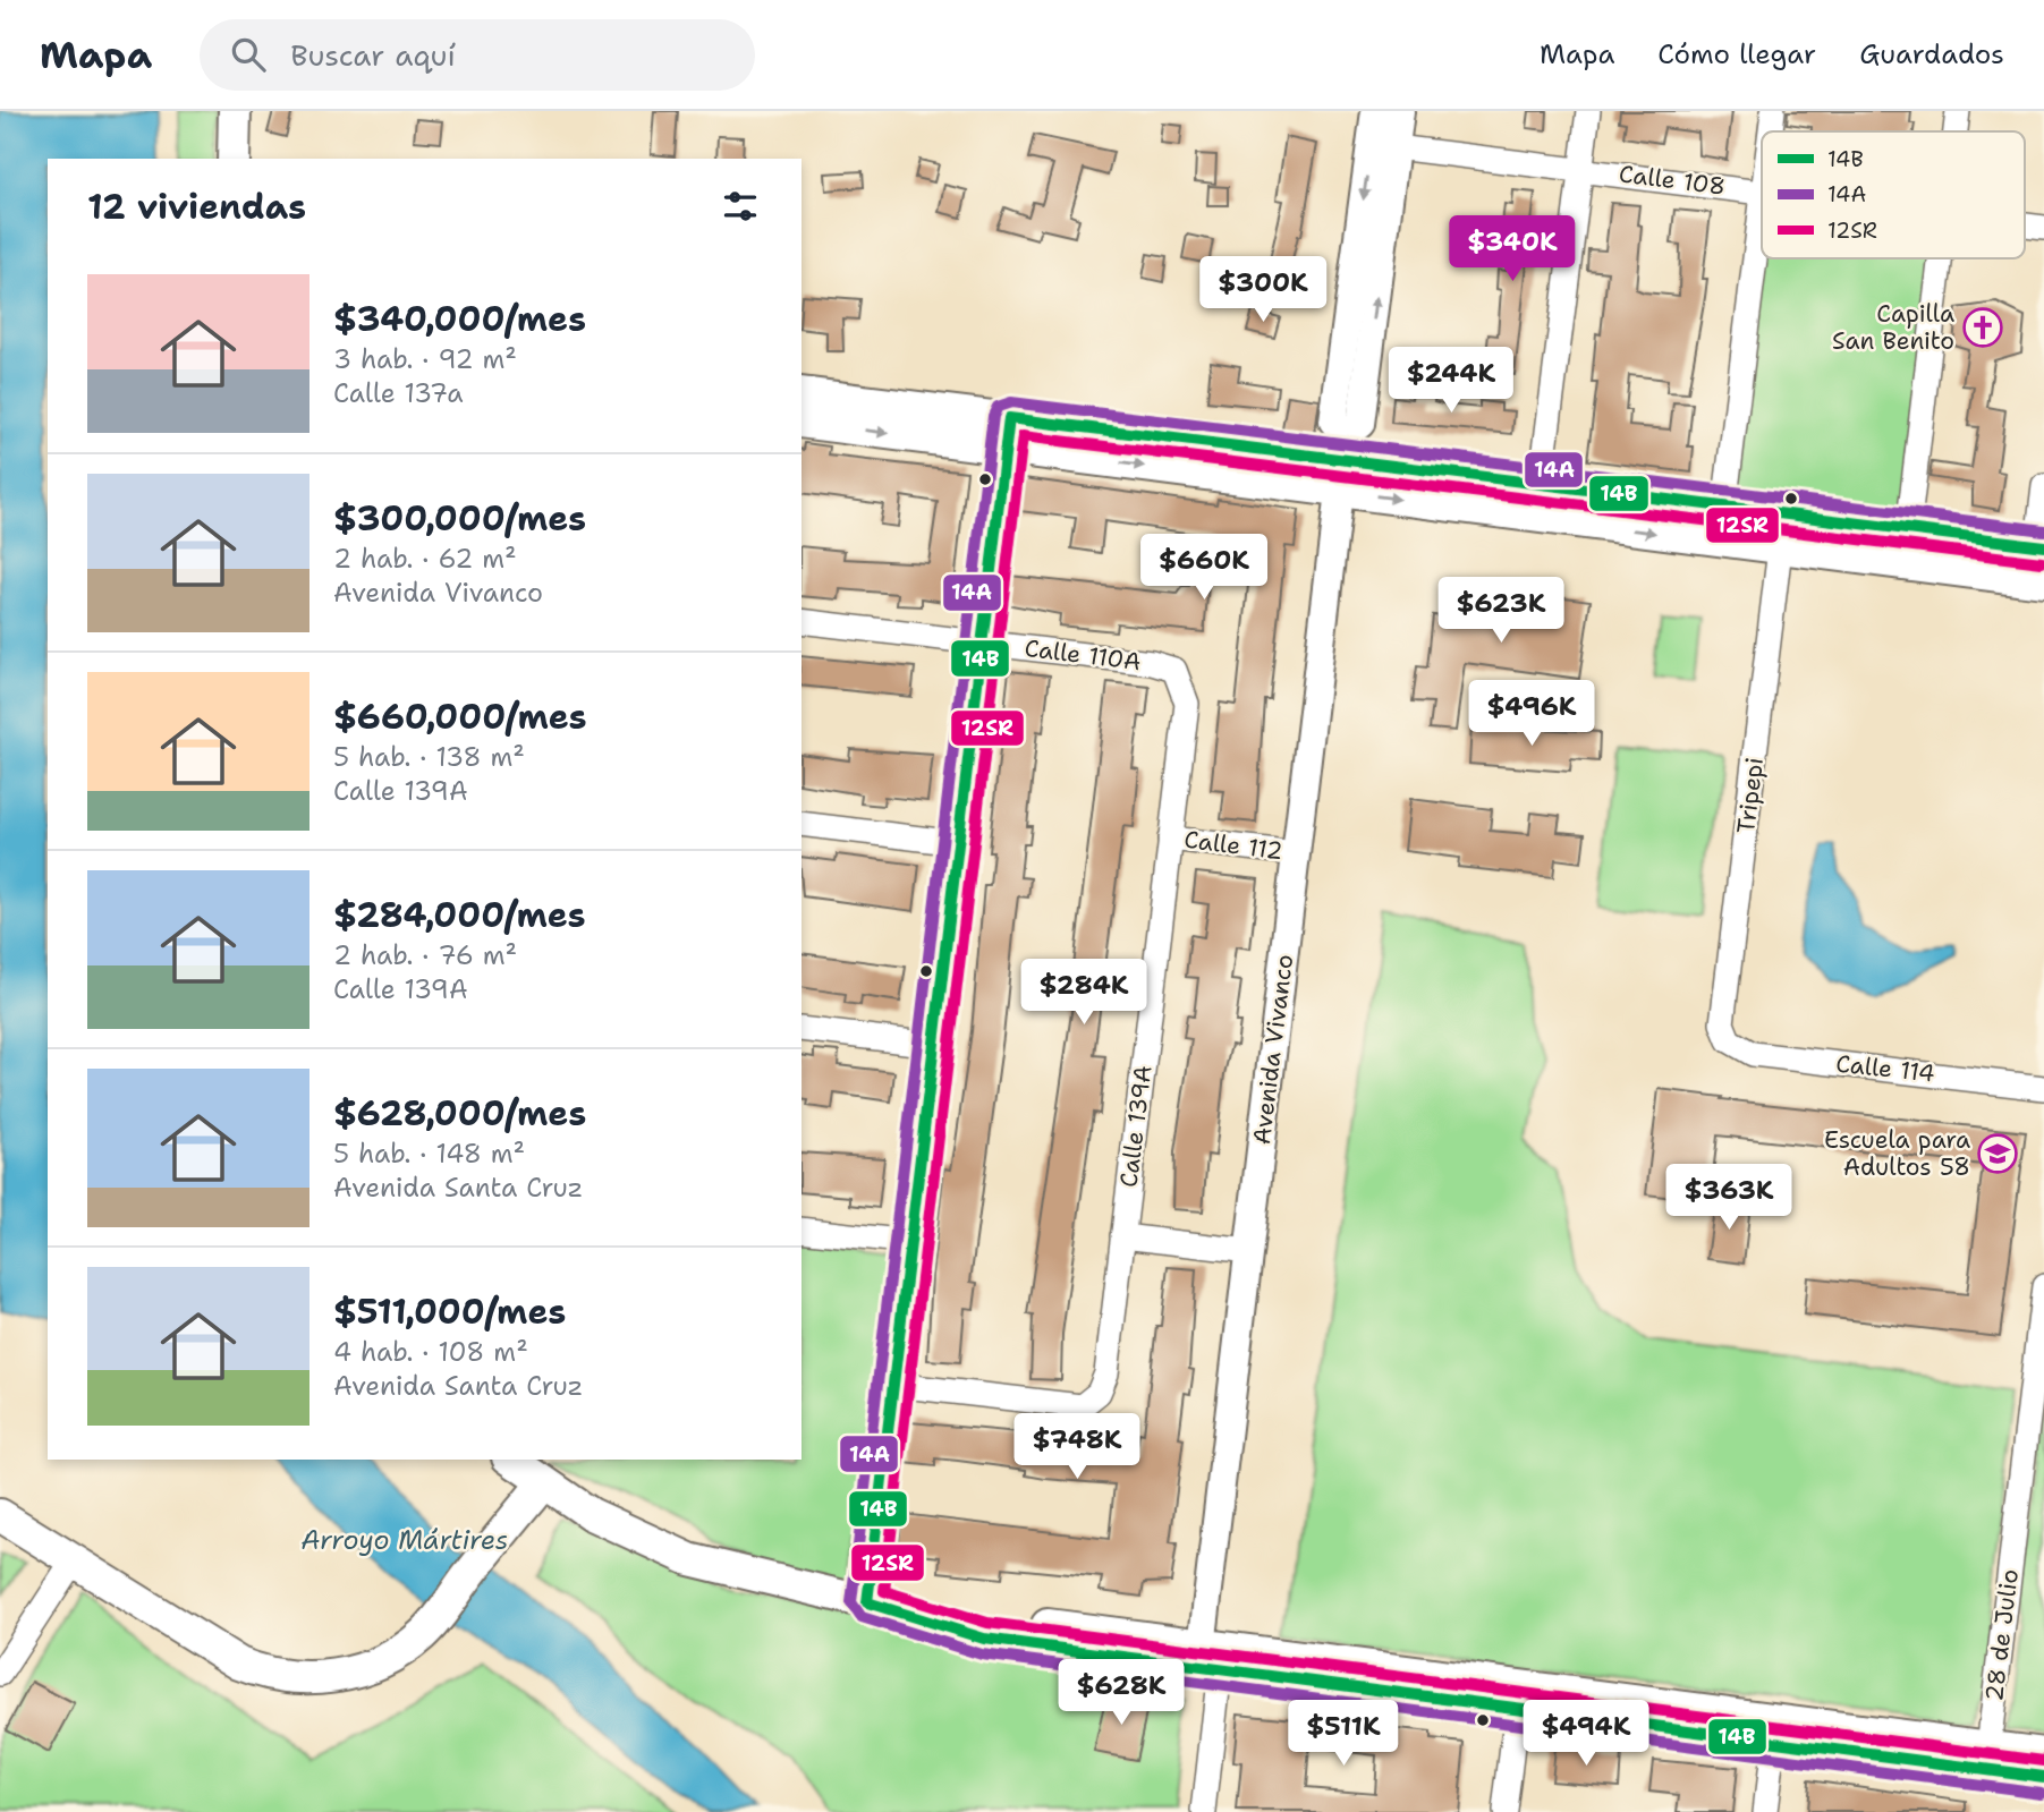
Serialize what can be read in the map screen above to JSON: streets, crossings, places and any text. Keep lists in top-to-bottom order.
{
  "streets": {
    "street": [
      "Calle 108",
      "Calle 110A",
      "Tripepi",
      "Calle 112",
      "Avenida Vivanco",
      "Calle 114",
      "Calle 139A",
      "28 de Julio"
    ]
  },
  "crossings": [
    ["Calle 108", "Avenida Vivanco"],
    ["Calle 110A", "Calle 139A"],
    ["Tripepi", "Calle 114"],
    ["Calle 112", "Avenida Vivanco"],
    ["Calle 112", "Calle 139A"]
  ],
  "water": ["Arroyo Mártires"],
  "places": {
    "church": ["Capilla San Benito"],
    "school or university": ["Escuela para Adultos 58"]
  },
  "lines": ["transit line 14A", "transit line 14B", "transit line 12SR"],
  "legend": ["14B", "14A", "12SR"],
  "page": {
    "header": "Mapa",
    "search": "Buscar aquí",
    "nav": ["Mapa", "Cómo llegar", "Guardados"],
    "heading": "12 viviendas",
    "price": [
      "$340K",
      "$300K",
      "$244K",
      "$660K",
      "$623K",
      "$496K",
      "$284K",
      "$363K",
      "$748K",
      "$628K",
      "$511K",
      "$494K"
    ],
    "list": [
      {
        "name": "$340,000/mes",
        "note": "3 hab. · 92 m² · Calle 137a"
      },
      {
        "name": "$300,000/mes",
        "note": "2 hab. · 62 m² · Avenida Vivanco"
      },
      {
        "name": "$660,000/mes",
        "note": "5 hab. · 138 m² · Calle 139A"
      },
      {
        "name": "$284,000/mes",
        "note": "2 hab. · 76 m² · Calle 139A"
      },
      {
        "name": "$628,000/mes",
        "note": "5 hab. · 148 m² · Avenida Santa Cruz"
      },
      {
        "name": "$511,000/mes",
        "note": "4 hab. · 108 m² · Avenida Santa Cruz"
      }
    ]
  }
}
